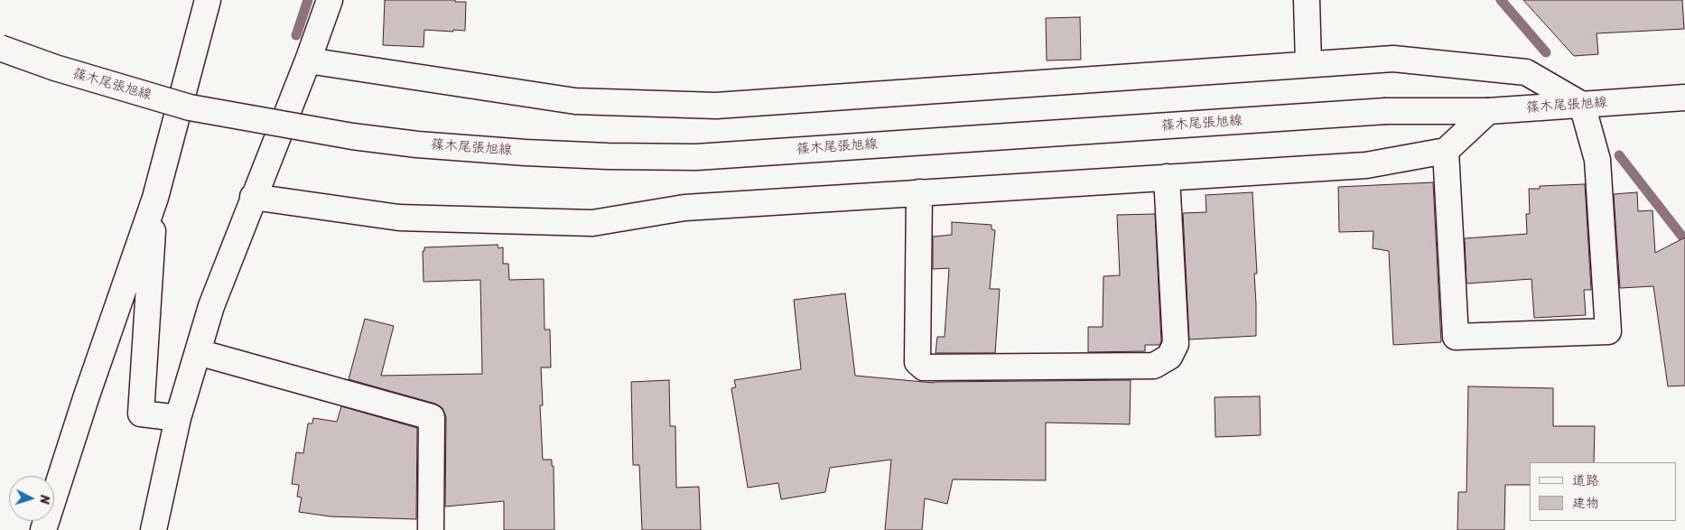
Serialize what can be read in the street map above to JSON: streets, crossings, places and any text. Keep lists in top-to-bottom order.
{
  "streets": {
    "street": ["篠木尾張旭線"]
  },
  "legend": ["道路", "建物"],
  "north": "right"
}
